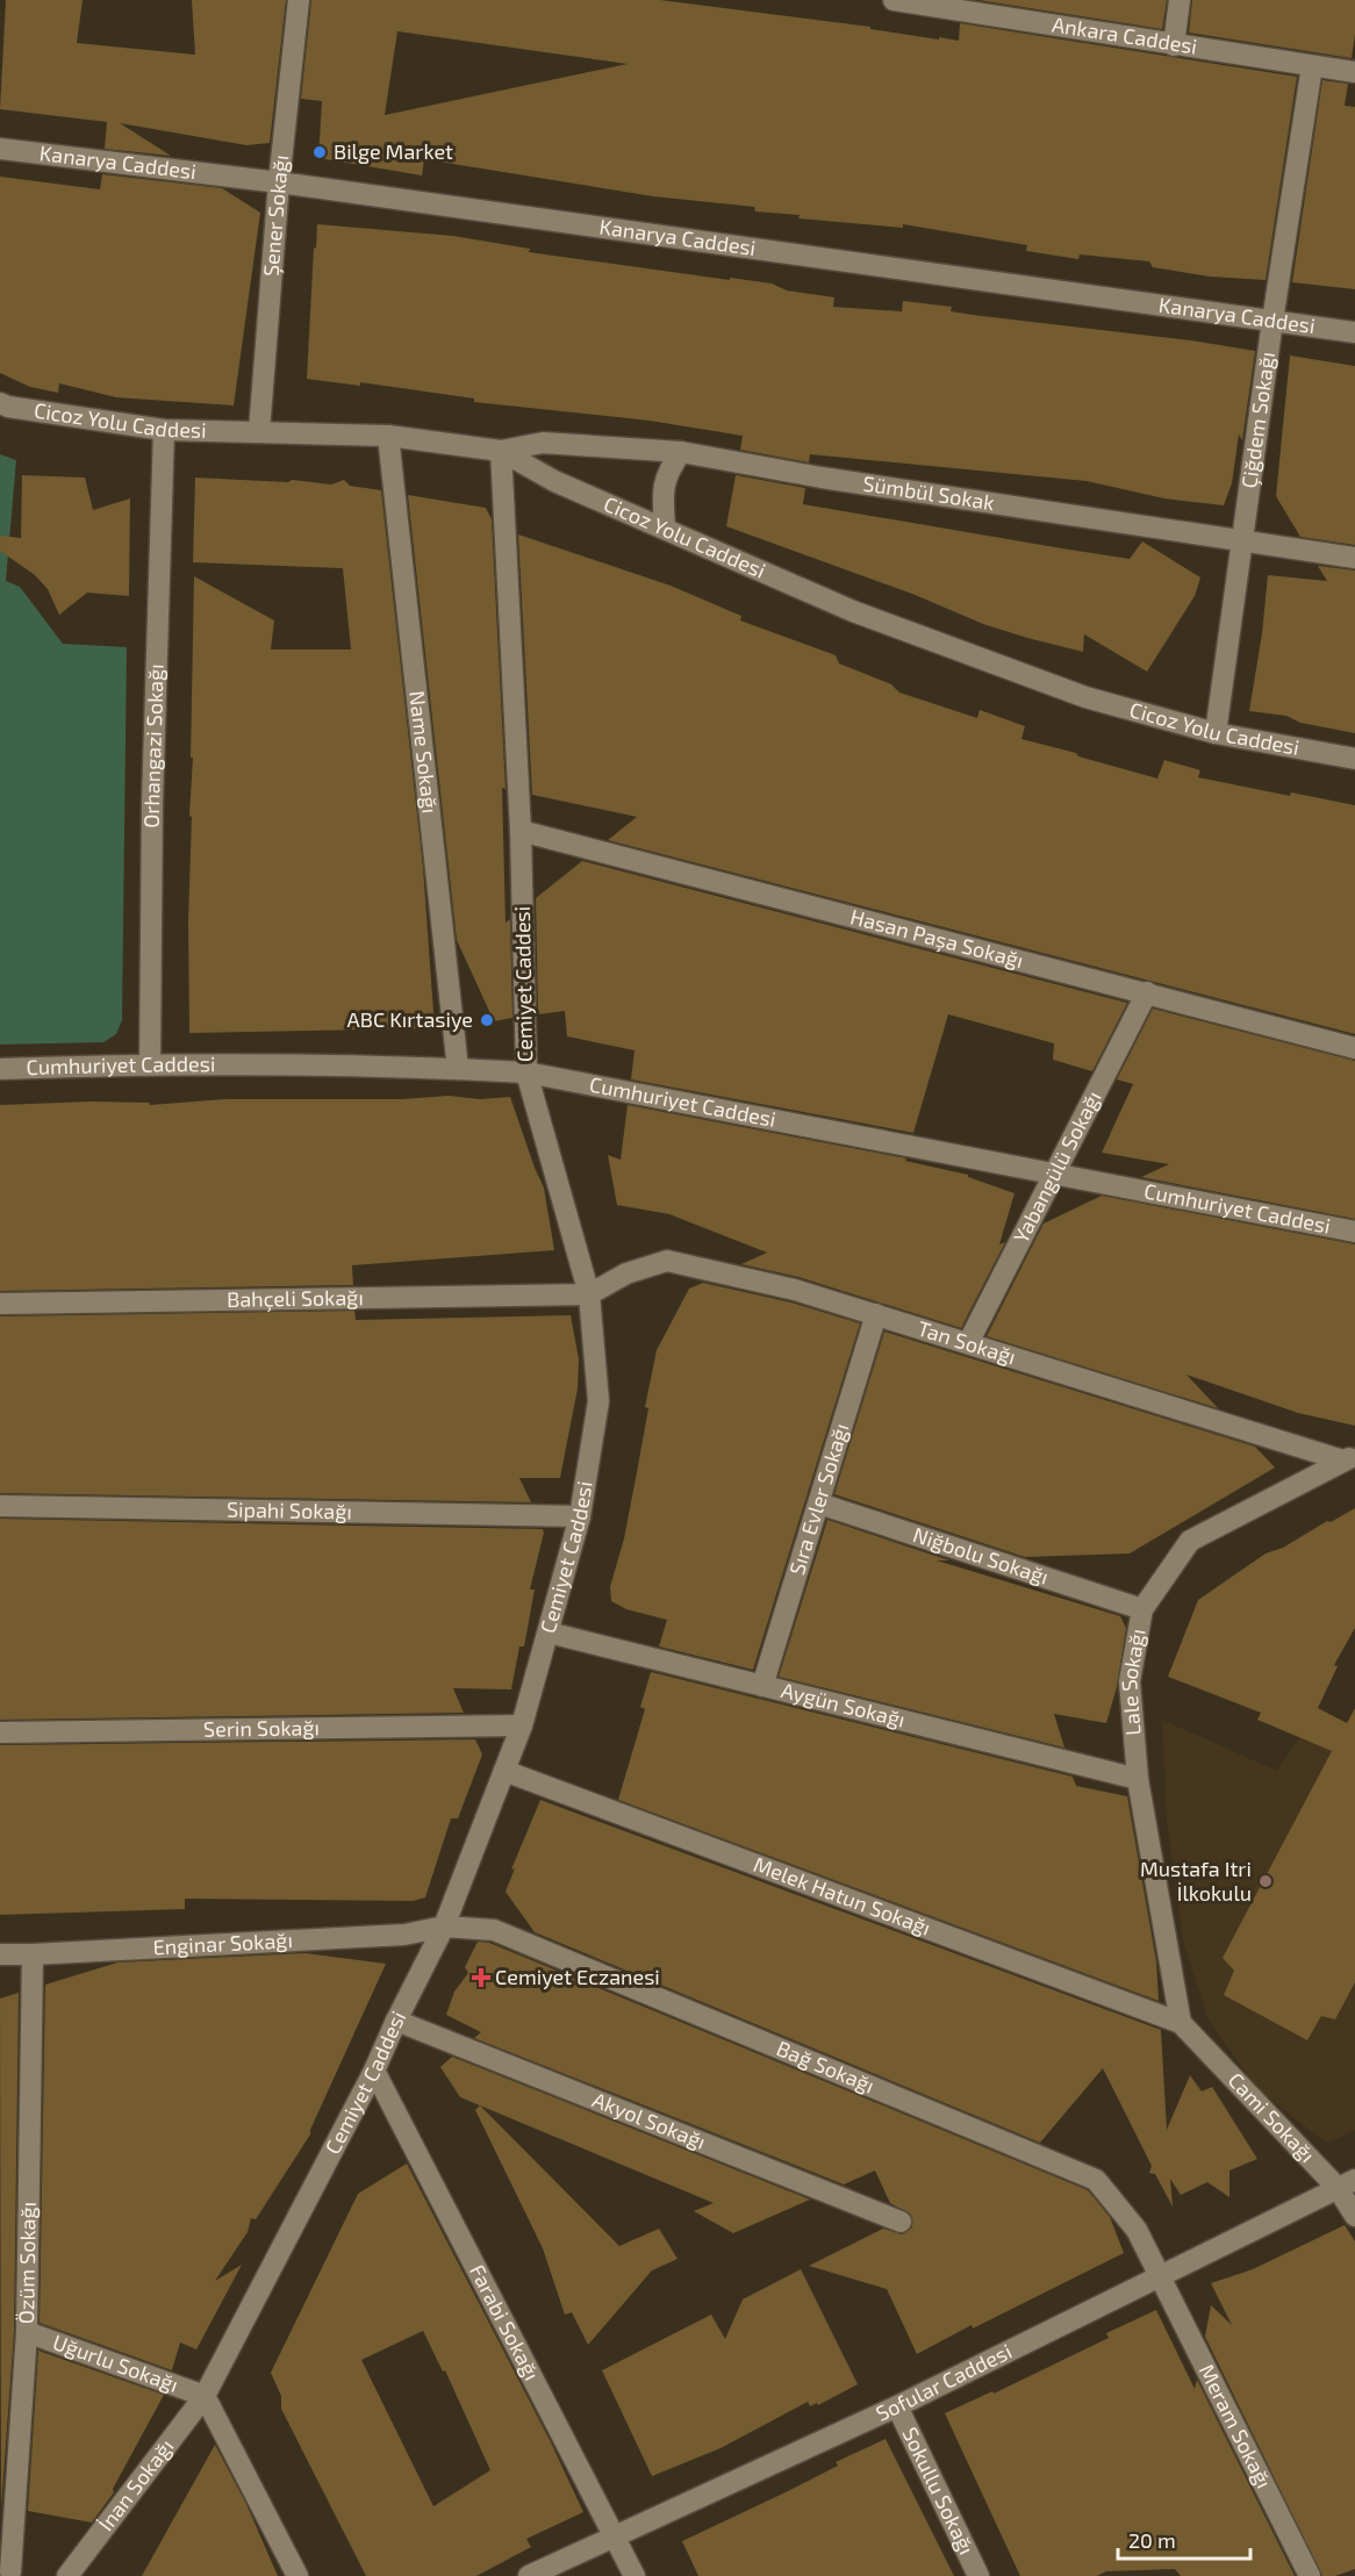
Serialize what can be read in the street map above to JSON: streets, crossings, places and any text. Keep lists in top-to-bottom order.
{
  "streets": {
    "street": [
      "Ankara Caddesi",
      "Kanarya Caddesi",
      "Şener Sokağı",
      "Cicoz Yolu Caddesi",
      "Çiğdem Sokağı",
      "Sümbül Sokak",
      "Orhangazi Sokağı",
      "Name Sokağı",
      "Hasan Paşa Sokağı",
      "Cemiyet Caddesi",
      "Cumhuriyet Caddesi",
      "Yabangülü Sokağı",
      "Bahçeli Sokağı",
      "Tan Sokağı",
      "Sıra Evler Sokağı",
      "Sipahi Sokağı",
      "Niğbolu Sokağı",
      "Lale Sokağı",
      "Aygün Sokağı",
      "Serin Sokağı",
      "Melek Hatun Sokağı",
      "Enginar Sokağı",
      "Bağ Sokağı",
      "Cami Sokağı",
      "Akyol Sokağı",
      "Özüm Sokağı",
      "Farabi Sokağı",
      "Uğurlu Sokağı",
      "Sofular Caddesi",
      "Meram Sokağı",
      "İnan Sokağı",
      "Sokullu Sokağı"
    ]
  },
  "crossings": [
    ["Ankara Caddesi", "Çiğdem Sokağı"],
    ["Kanarya Caddesi", "Şener Sokağı"],
    ["Kanarya Caddesi", "Çiğdem Sokağı"],
    ["Şener Sokağı", "Cicoz Yolu Caddesi"],
    ["Cicoz Yolu Caddesi", "Çiğdem Sokağı"],
    ["Cicoz Yolu Caddesi", "Sümbül Sokak"],
    ["Cicoz Yolu Caddesi", "Orhangazi Sokağı"],
    ["Cicoz Yolu Caddesi", "Name Sokağı"],
    ["Cicoz Yolu Caddesi", "Cemiyet Caddesi"],
    ["Çiğdem Sokağı", "Sümbül Sokak"],
    ["Sümbül Sokak", "Cemiyet Caddesi"],
    ["Orhangazi Sokağı", "Cumhuriyet Caddesi"],
    ["Name Sokağı", "Cumhuriyet Caddesi"],
    ["Hasan Paşa Sokağı", "Cemiyet Caddesi"],
    ["Hasan Paşa Sokağı", "Yabangülü Sokağı"],
    ["Cemiyet Caddesi", "Cumhuriyet Caddesi"],
    ["Cemiyet Caddesi", "Bahçeli Sokağı"],
    ["Cemiyet Caddesi", "Tan Sokağı"],
    ["Cemiyet Caddesi", "Sipahi Sokağı"],
    ["Cemiyet Caddesi", "Aygün Sokağı"],
    ["Cemiyet Caddesi", "Serin Sokağı"],
    ["Cemiyet Caddesi", "Melek Hatun Sokağı"],
    ["Cemiyet Caddesi", "Enginar Sokağı"],
    ["Cemiyet Caddesi", "Bağ Sokağı"],
    ["Cemiyet Caddesi", "Akyol Sokağı"],
    ["Cemiyet Caddesi", "Farabi Sokağı"],
    ["Cemiyet Caddesi", "Uğurlu Sokağı"],
    ["Cemiyet Caddesi", "İnan Sokağı"],
    ["Cumhuriyet Caddesi", "Yabangülü Sokağı"],
    ["Yabangülü Sokağı", "Tan Sokağı"],
    ["Bahçeli Sokağı", "Tan Sokağı"],
    ["Tan Sokağı", "Sıra Evler Sokağı"],
    ["Tan Sokağı", "Lale Sokağı"],
    ["Sıra Evler Sokağı", "Niğbolu Sokağı"],
    ["Sıra Evler Sokağı", "Aygün Sokağı"],
    ["Niğbolu Sokağı", "Lale Sokağı"],
    ["Lale Sokağı", "Aygün Sokağı"],
    ["Lale Sokağı", "Melek Hatun Sokağı"],
    ["Lale Sokağı", "Cami Sokağı"],
    ["Melek Hatun Sokağı", "Cami Sokağı"],
    ["Enginar Sokağı", "Bağ Sokağı"],
    ["Enginar Sokağı", "Özüm Sokağı"],
    ["Bağ Sokağı", "Sofular Caddesi"],
    ["Bağ Sokağı", "Meram Sokağı"],
    ["Cami Sokağı", "Sofular Caddesi"],
    ["Özüm Sokağı", "Uğurlu Sokağı"],
    ["Farabi Sokağı", "Sofular Caddesi"],
    ["Uğurlu Sokağı", "İnan Sokağı"],
    ["Sofular Caddesi", "Meram Sokağı"],
    ["Sofular Caddesi", "Sokullu Sokağı"]
  ],
  "places": {
    "other": ["Bilge Market", "ABC Kırtasiye", "Mustafa Itri İlkokulu"],
    "health": ["Cemiyet Eczanesi"]
  },
  "scale_bar": "20 m"
}
